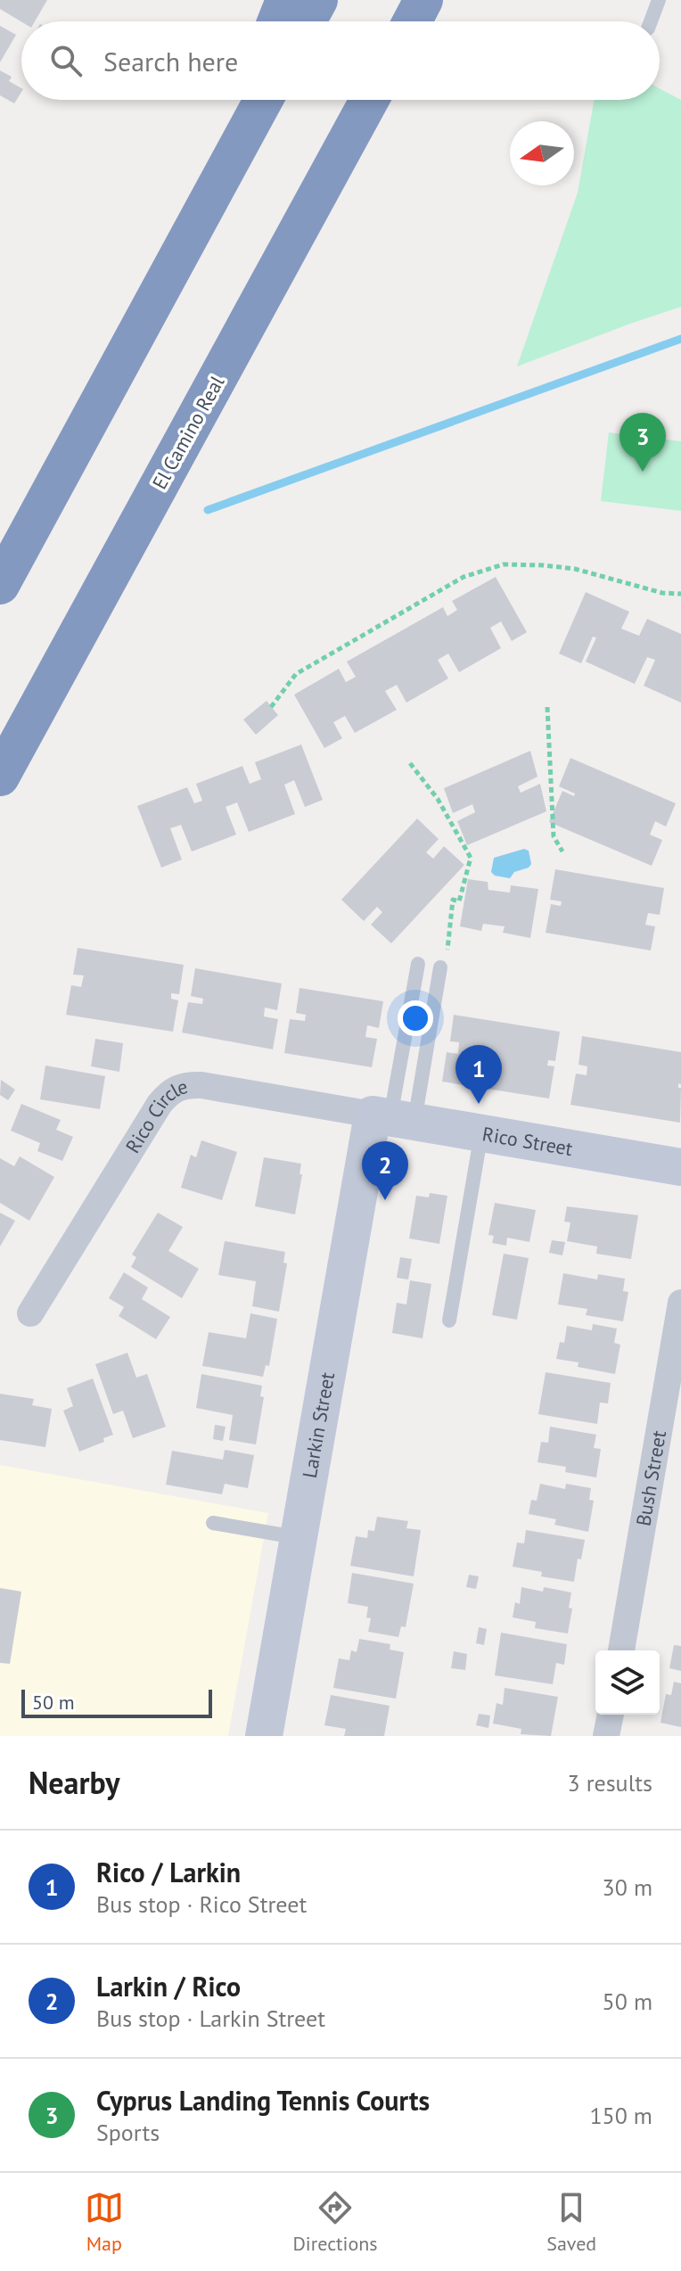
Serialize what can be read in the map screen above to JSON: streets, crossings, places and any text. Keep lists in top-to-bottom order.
{
  "streets": {
    "highway": ["El Camino Real"],
    "street": [
      "Rico Circle",
      "Rico Street",
      "Larkin Street",
      "Bush Street"
    ]
  },
  "crossings": [
    ["Rico Circle", "Rico Street"],
    ["Rico Circle", "Larkin Street"],
    ["Rico Street", "Larkin Street"]
  ],
  "scale_bar": "50 m",
  "north": "left",
  "page": {
    "search": "Search here",
    "pins": ["3", "1", "2"],
    "scale": "50 m",
    "heading": ["Nearby", "3 results"],
    "list": [
      {
        "mark": "1",
        "name": "Rico / Larkin",
        "note": "Bus stop · Rico Street",
        "value": "30 m"
      },
      {
        "mark": "2",
        "name": "Larkin / Rico",
        "note": "Bus stop · Larkin Street",
        "value": "50 m"
      },
      {
        "mark": "3",
        "name": "Cyprus Landing Tennis Courts",
        "note": "Sports",
        "value": "150 m"
      }
    ],
    "nav": ["Map", "Directions", "Saved"]
  }
}
